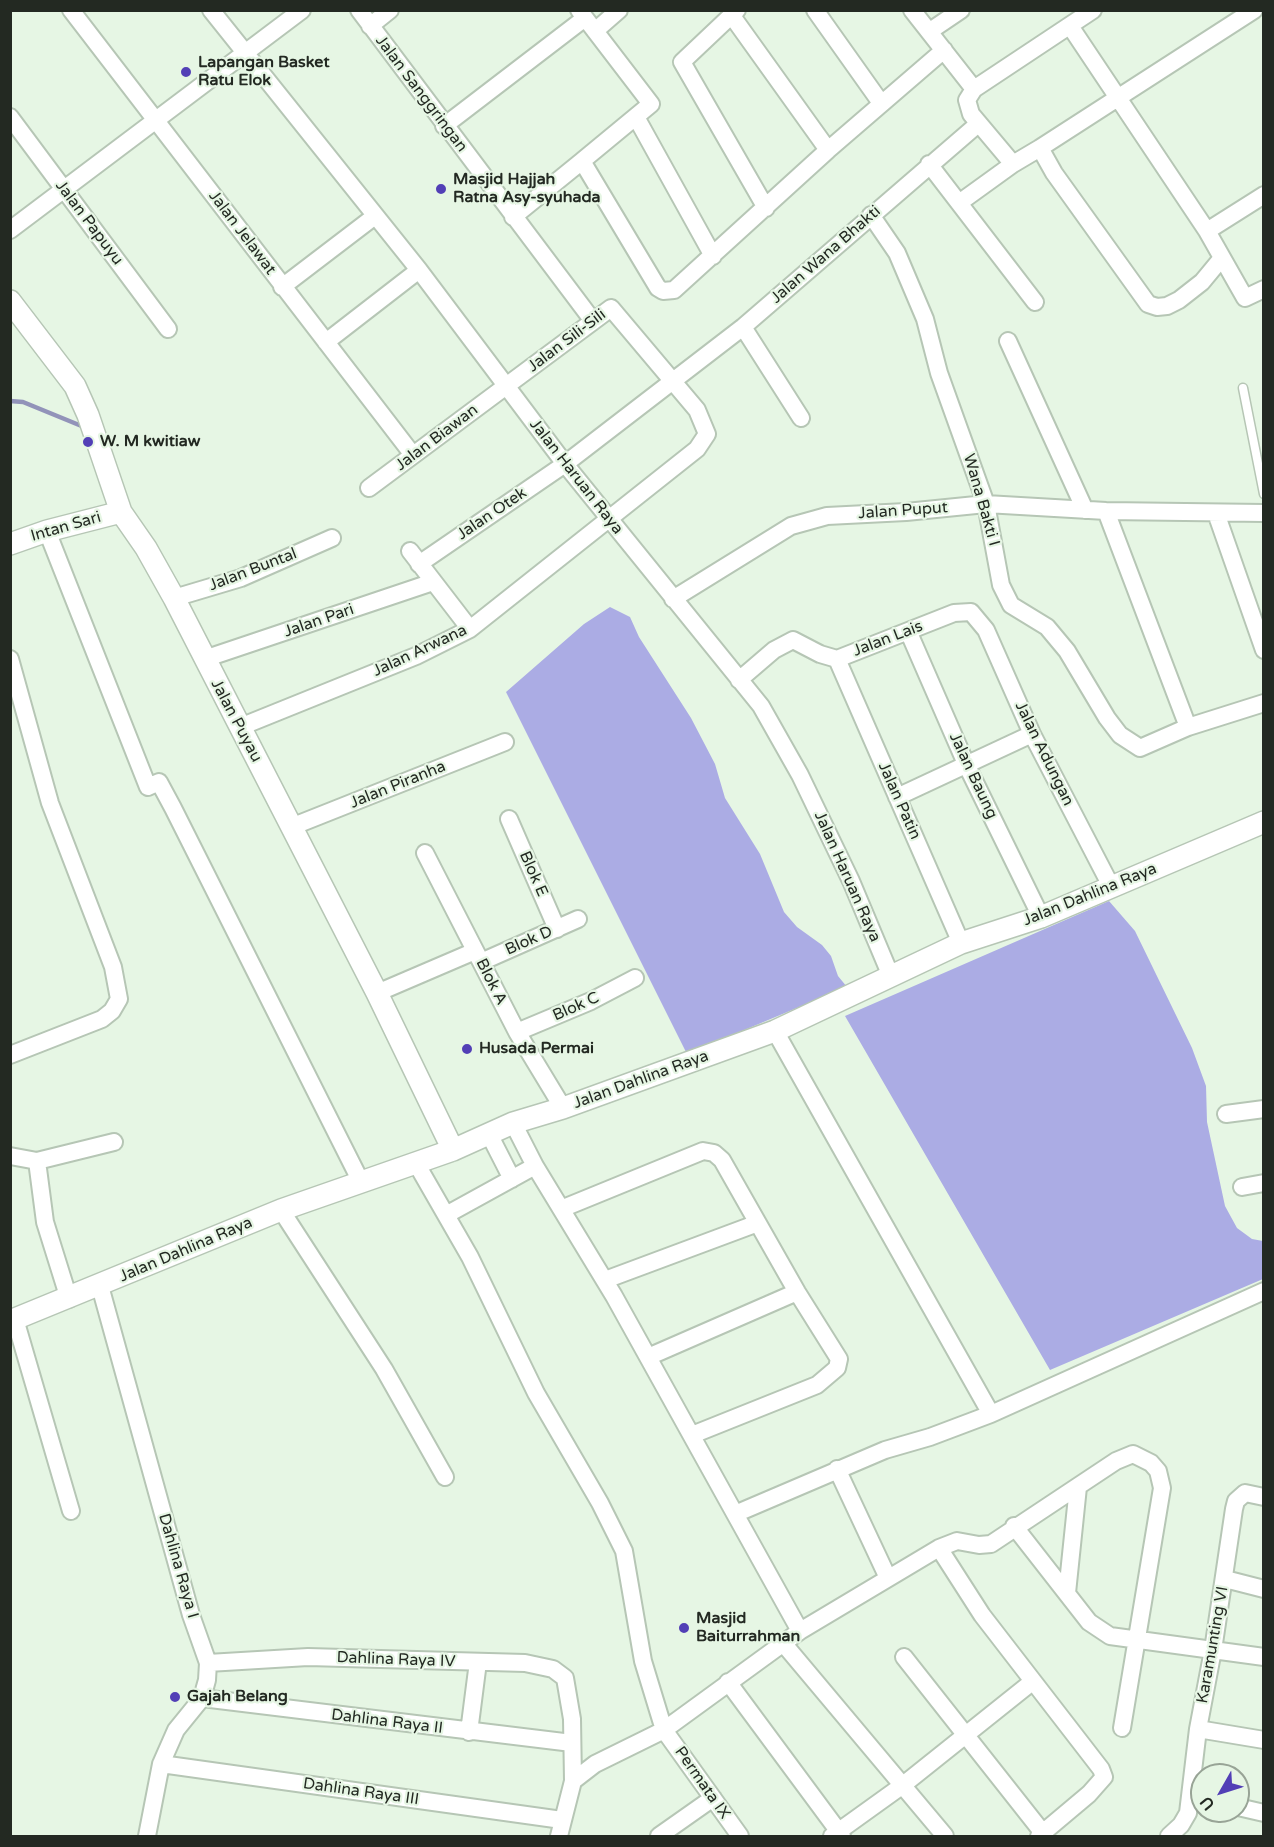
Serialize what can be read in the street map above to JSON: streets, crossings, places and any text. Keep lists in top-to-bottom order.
{
  "streets": {
    "street": [
      "Jalan Sanggringan",
      "Jalan Papuyu",
      "Jalan Jelawat",
      "Jalan Wana Bhakti",
      "Jalan Sili-Sili",
      "Jalan Biawan",
      "Jalan Haruan Raya",
      "Wana Bakti I",
      "Jalan Puput",
      "Jalan Otek",
      "Intan Sari",
      "Jalan Buntal",
      "Jalan Pari",
      "Jalan Lais",
      "Jalan Arwana",
      "Jalan Puyau",
      "Jalan Adungan",
      "Jalan Baung",
      "Jalan Piranha",
      "Jalan Patin",
      "Blok E",
      "Jalan Dahlina Raya",
      "Blok D",
      "Blok A",
      "Blok C",
      "Dahlina Raya I",
      "Karamunting VI",
      "Dahlina Raya IV",
      "Dahlina Raya II",
      "Permata IX",
      "Dahlina Raya III"
    ]
  },
  "crossings": [
    ["Jalan Sanggringan", "Jalan Sili-Sili"],
    ["Jalan Jelawat", "Jalan Biawan"],
    ["Jalan Wana Bhakti", "Jalan Sili-Sili"],
    ["Jalan Wana Bhakti", "Wana Bakti I"],
    ["Jalan Wana Bhakti", "Jalan Otek"],
    ["Jalan Wana Bhakti", "Jalan Arwana"],
    ["Jalan Sili-Sili", "Jalan Biawan"],
    ["Jalan Sili-Sili", "Jalan Haruan Raya"],
    ["Jalan Sili-Sili", "Jalan Otek"],
    ["Jalan Sili-Sili", "Jalan Arwana"],
    ["Jalan Biawan", "Jalan Haruan Raya"],
    ["Jalan Haruan Raya", "Jalan Puput"],
    ["Jalan Haruan Raya", "Jalan Otek"],
    ["Jalan Haruan Raya", "Jalan Lais"],
    ["Jalan Haruan Raya", "Jalan Arwana"],
    ["Jalan Haruan Raya", "Jalan Dahlina Raya"],
    ["Wana Bakti I", "Jalan Puput"],
    ["Jalan Otek", "Jalan Pari"],
    ["Jalan Otek", "Jalan Arwana"],
    ["Intan Sari", "Jalan Puyau"],
    ["Jalan Buntal", "Jalan Puyau"],
    ["Jalan Pari", "Jalan Puyau"],
    ["Jalan Lais", "Jalan Adungan"],
    ["Jalan Lais", "Jalan Baung"],
    ["Jalan Lais", "Jalan Patin"],
    ["Jalan Arwana", "Jalan Puyau"],
    ["Jalan Puyau", "Jalan Piranha"],
    ["Jalan Puyau", "Jalan Dahlina Raya"],
    ["Jalan Puyau", "Blok D"],
    ["Jalan Adungan", "Jalan Dahlina Raya"],
    ["Jalan Baung", "Jalan Dahlina Raya"],
    ["Jalan Patin", "Jalan Dahlina Raya"],
    ["Blok E", "Blok D"],
    ["Jalan Dahlina Raya", "Blok A"],
    ["Jalan Dahlina Raya", "Dahlina Raya I"],
    ["Jalan Dahlina Raya", "Permata IX"],
    ["Blok D", "Blok A"],
    ["Blok A", "Blok C"],
    ["Dahlina Raya I", "Dahlina Raya IV"],
    ["Dahlina Raya I", "Dahlina Raya II"],
    ["Dahlina Raya I", "Dahlina Raya III"],
    ["Dahlina Raya IV", "Dahlina Raya II"]
  ],
  "places": [
    "Lapangan Basket Ratu Elok",
    "Masjid Hajjah Ratna Asy-syuhada",
    "W. M kwitiaw",
    "Husada Permai",
    "Masjid Baiturrahman",
    "Gajah Belang"
  ],
  "north": "bottom left"
}
